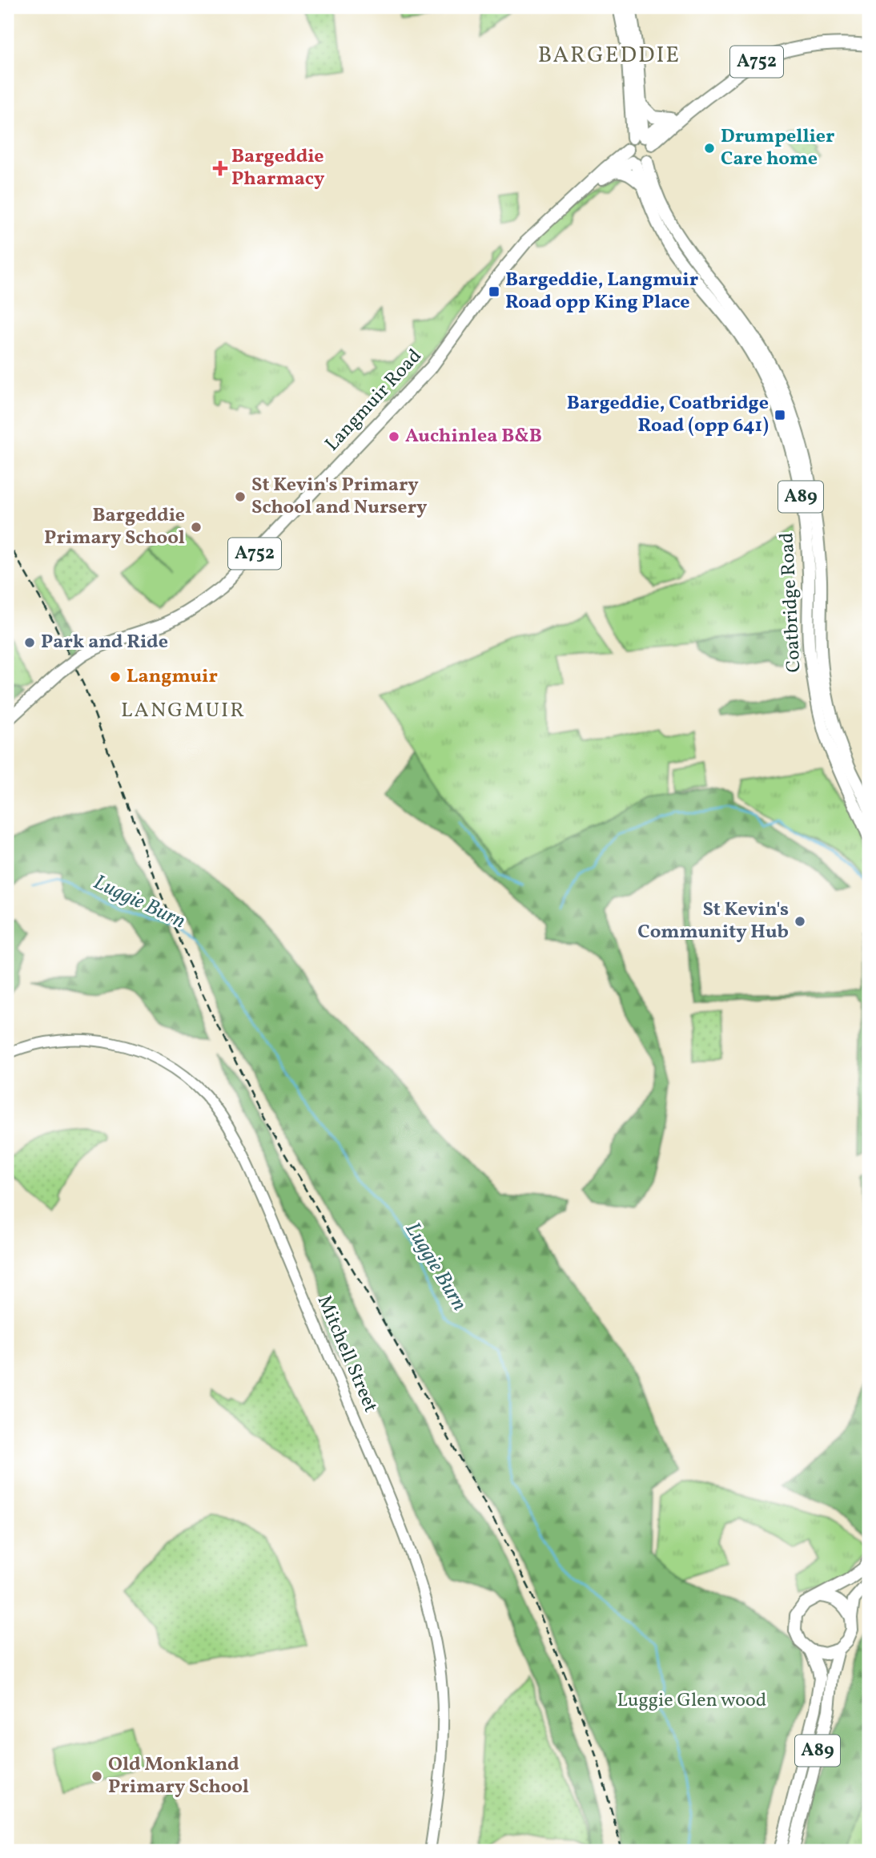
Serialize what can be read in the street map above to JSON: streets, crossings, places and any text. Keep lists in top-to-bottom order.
{
  "streets": {
    "main road": [
      "A752",
      "Langmuir Road",
      "A89",
      "Coatbridge Road"
    ],
    "street": ["Mitchell Street"]
  },
  "crossings": [
    ["Langmuir Road", "Coatbridge Road"]
  ],
  "districts": ["BARGEDDIE", "LANGMUIR"],
  "water": ["Luggie Burn"],
  "parks": ["Luggie Glen wood"],
  "places": {
    "other": [
      "Drumpellier Care home",
      "Auchinlea B&B",
      "St Kevin's Primary School and Nursery",
      "Bargeddie Primary School",
      "Park and Ride",
      "Langmuir",
      "St Kevin's Community Hub",
      "Old Monkland Primary School"
    ],
    "health": ["Bargeddie Pharmacy"],
    "transit": ["Bargeddie, Langmuir Road opp King Place", "Bargeddie, Coatbridge Road (opp 641)"]
  }
}
